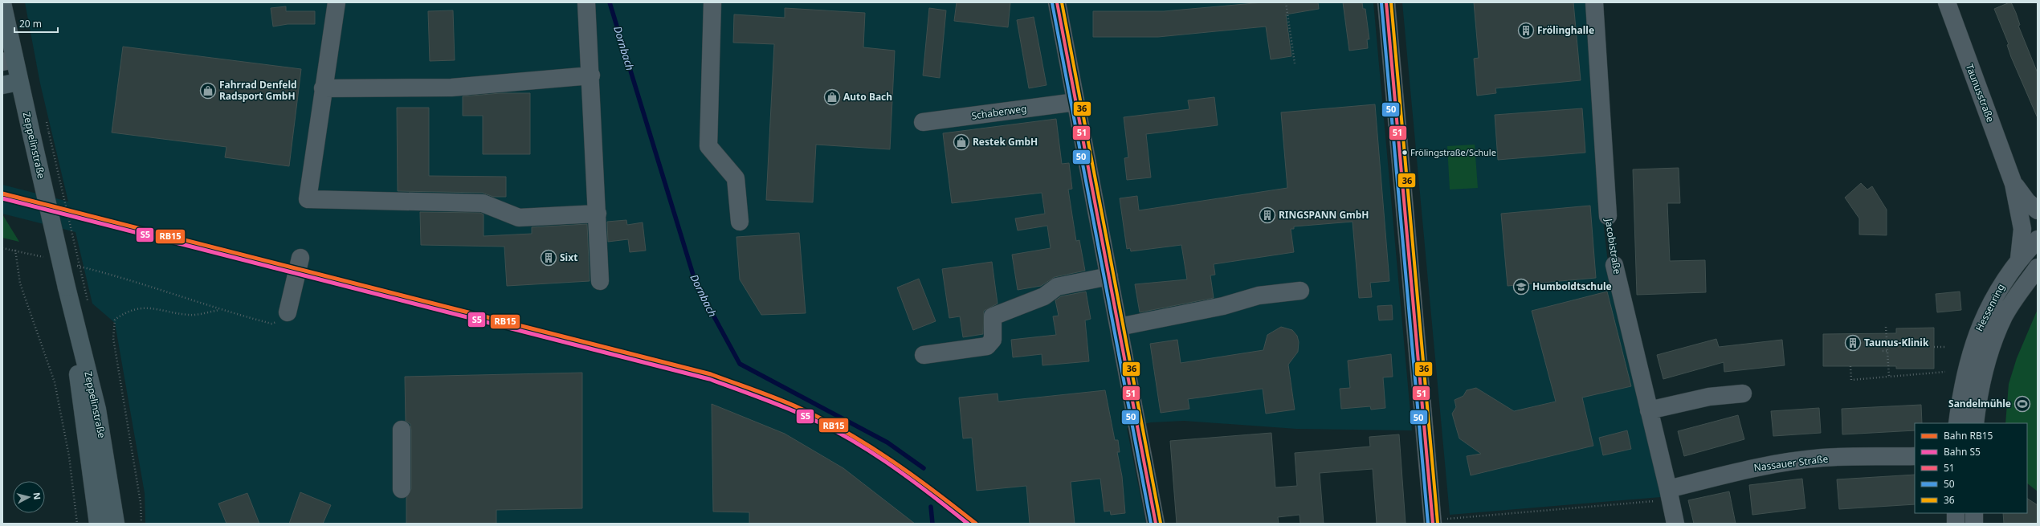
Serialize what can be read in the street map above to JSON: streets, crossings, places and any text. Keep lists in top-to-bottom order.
{
  "streets": {
    "main road": ["Zeppelinstraße"],
    "street": [
      "Taunusstraße",
      "Schaberweg",
      "Jacobistraße",
      "Hessenring",
      "Nassauer Straße"
    ]
  },
  "crossings": [
    ["Taunusstraße", "Hessenring"],
    ["Jacobistraße", "Nassauer Straße"]
  ],
  "water": ["Dornbach"],
  "places": {
    "building": [
      "Frölinghalle",
      "RINGSPANN GmbH",
      "Sixt",
      "Taunus-Klinik"
    ],
    "shop": ["Fahrrad Denfeld Radsport GmbH", "Auto Bach", "Restek GmbH"],
    "other": ["Frölingstraße/Schule"],
    "school or university": ["Humboldtschule"],
    "sports": ["Sandelmühle"]
  },
  "lines": [
    "transit line 51",
    "transit line 36",
    "transit line 50",
    "rail line RB15",
    "rail line S5"
  ],
  "legend": [
    "Bahn RB15",
    "Bahn S5",
    "51",
    "50",
    "36"
  ],
  "scale_bar": "20 m",
  "north": "right"
}
